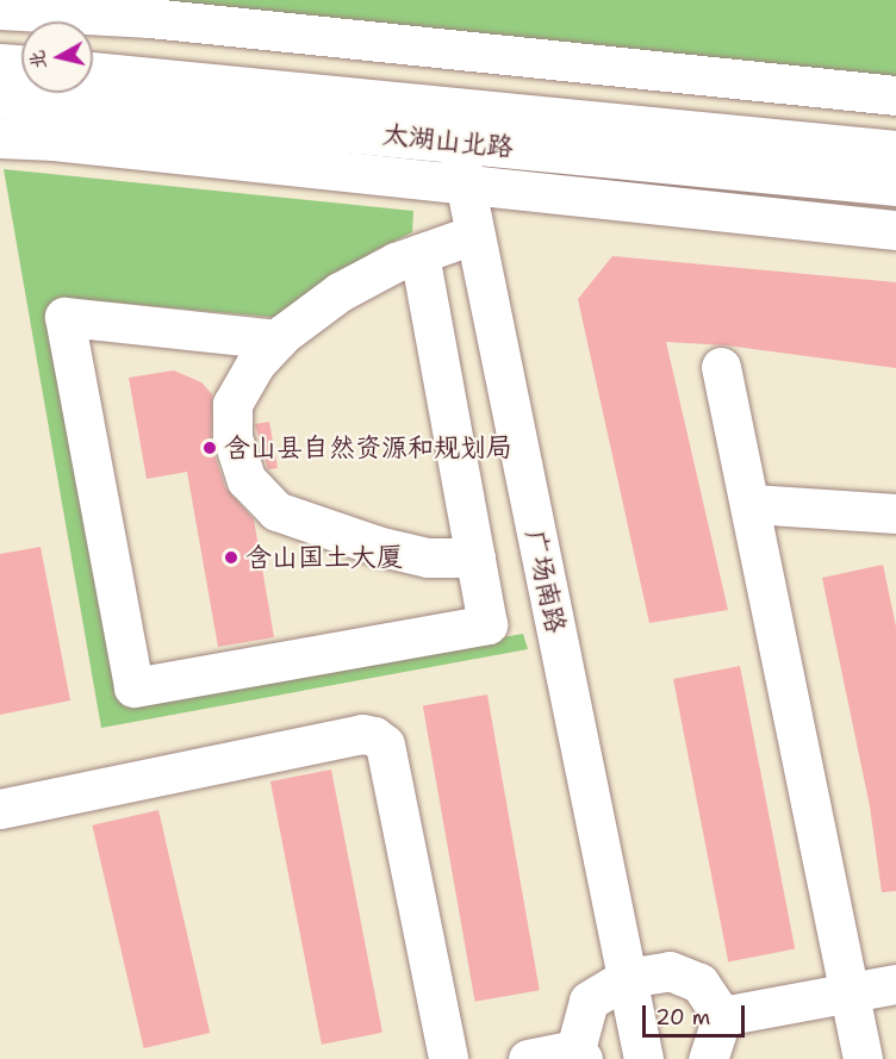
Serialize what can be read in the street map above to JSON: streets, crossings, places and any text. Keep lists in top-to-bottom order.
{
  "streets": {
    "street": ["太湖山北路", "广场南路"]
  },
  "crossings": [
    ["太湖山北路", "广场南路"]
  ],
  "places": ["含山县自然资源和规划局", "含山国土大厦"],
  "scale_bar": "20 m",
  "north": "left"
}
